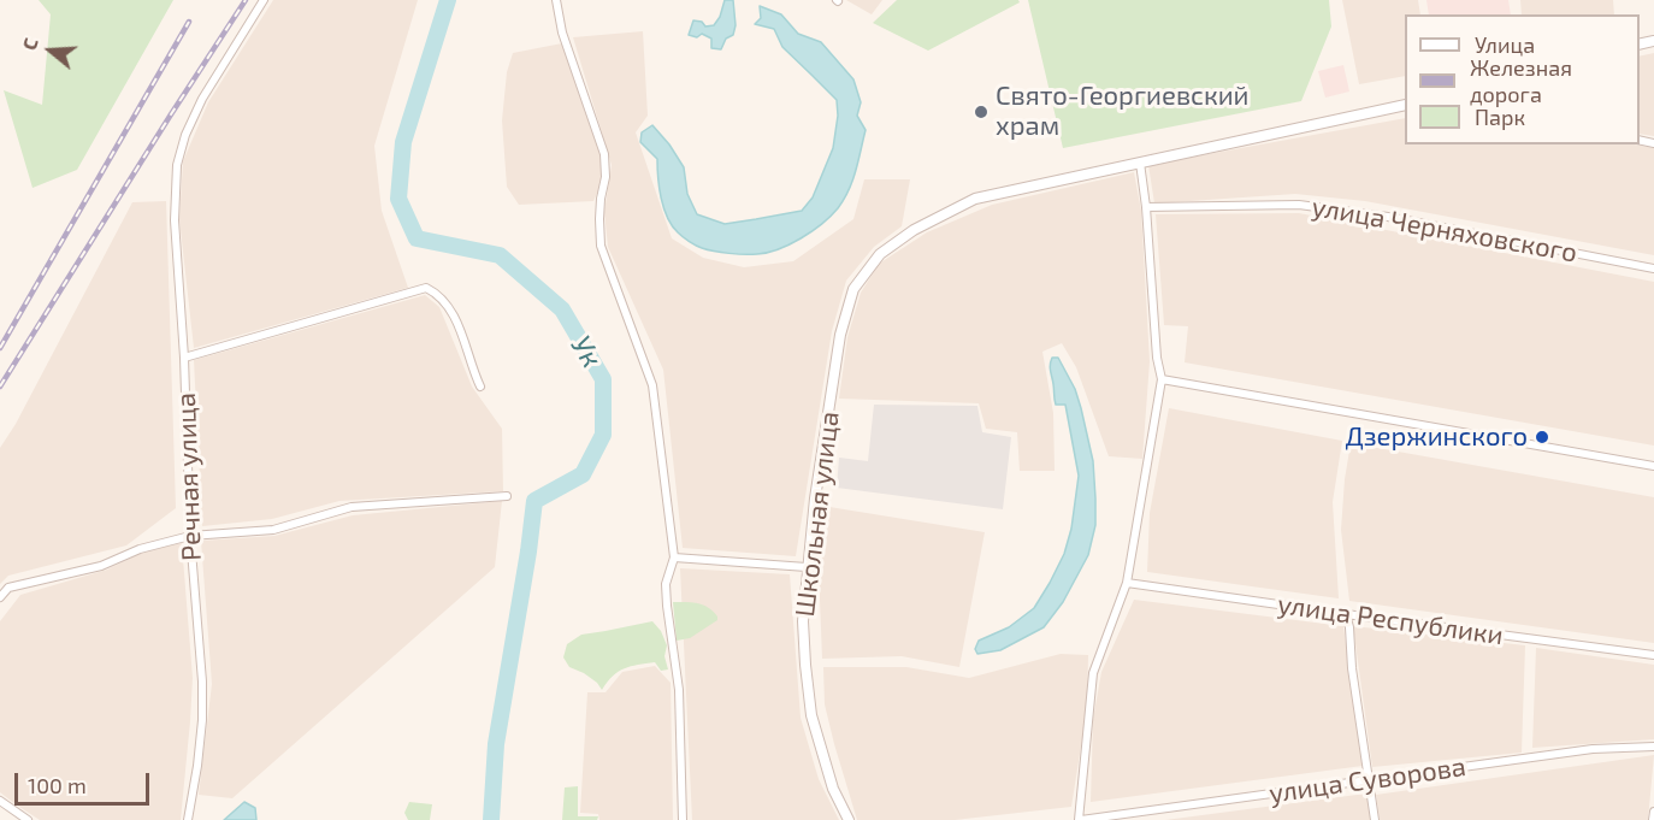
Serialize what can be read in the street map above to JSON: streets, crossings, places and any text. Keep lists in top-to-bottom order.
{
  "streets": {
    "street": [
      "улица Черняховского",
      "Речная улица",
      "Школьная улица",
      "улица Республики",
      "улица Суворова"
    ]
  },
  "water": ["Ук"],
  "places": ["Свято-Георгиевский храм", "Дзержинского"],
  "legend": ["Улица", "Железная дорога", "Парк"],
  "scale_bar": "100 m",
  "north": "left"
}
